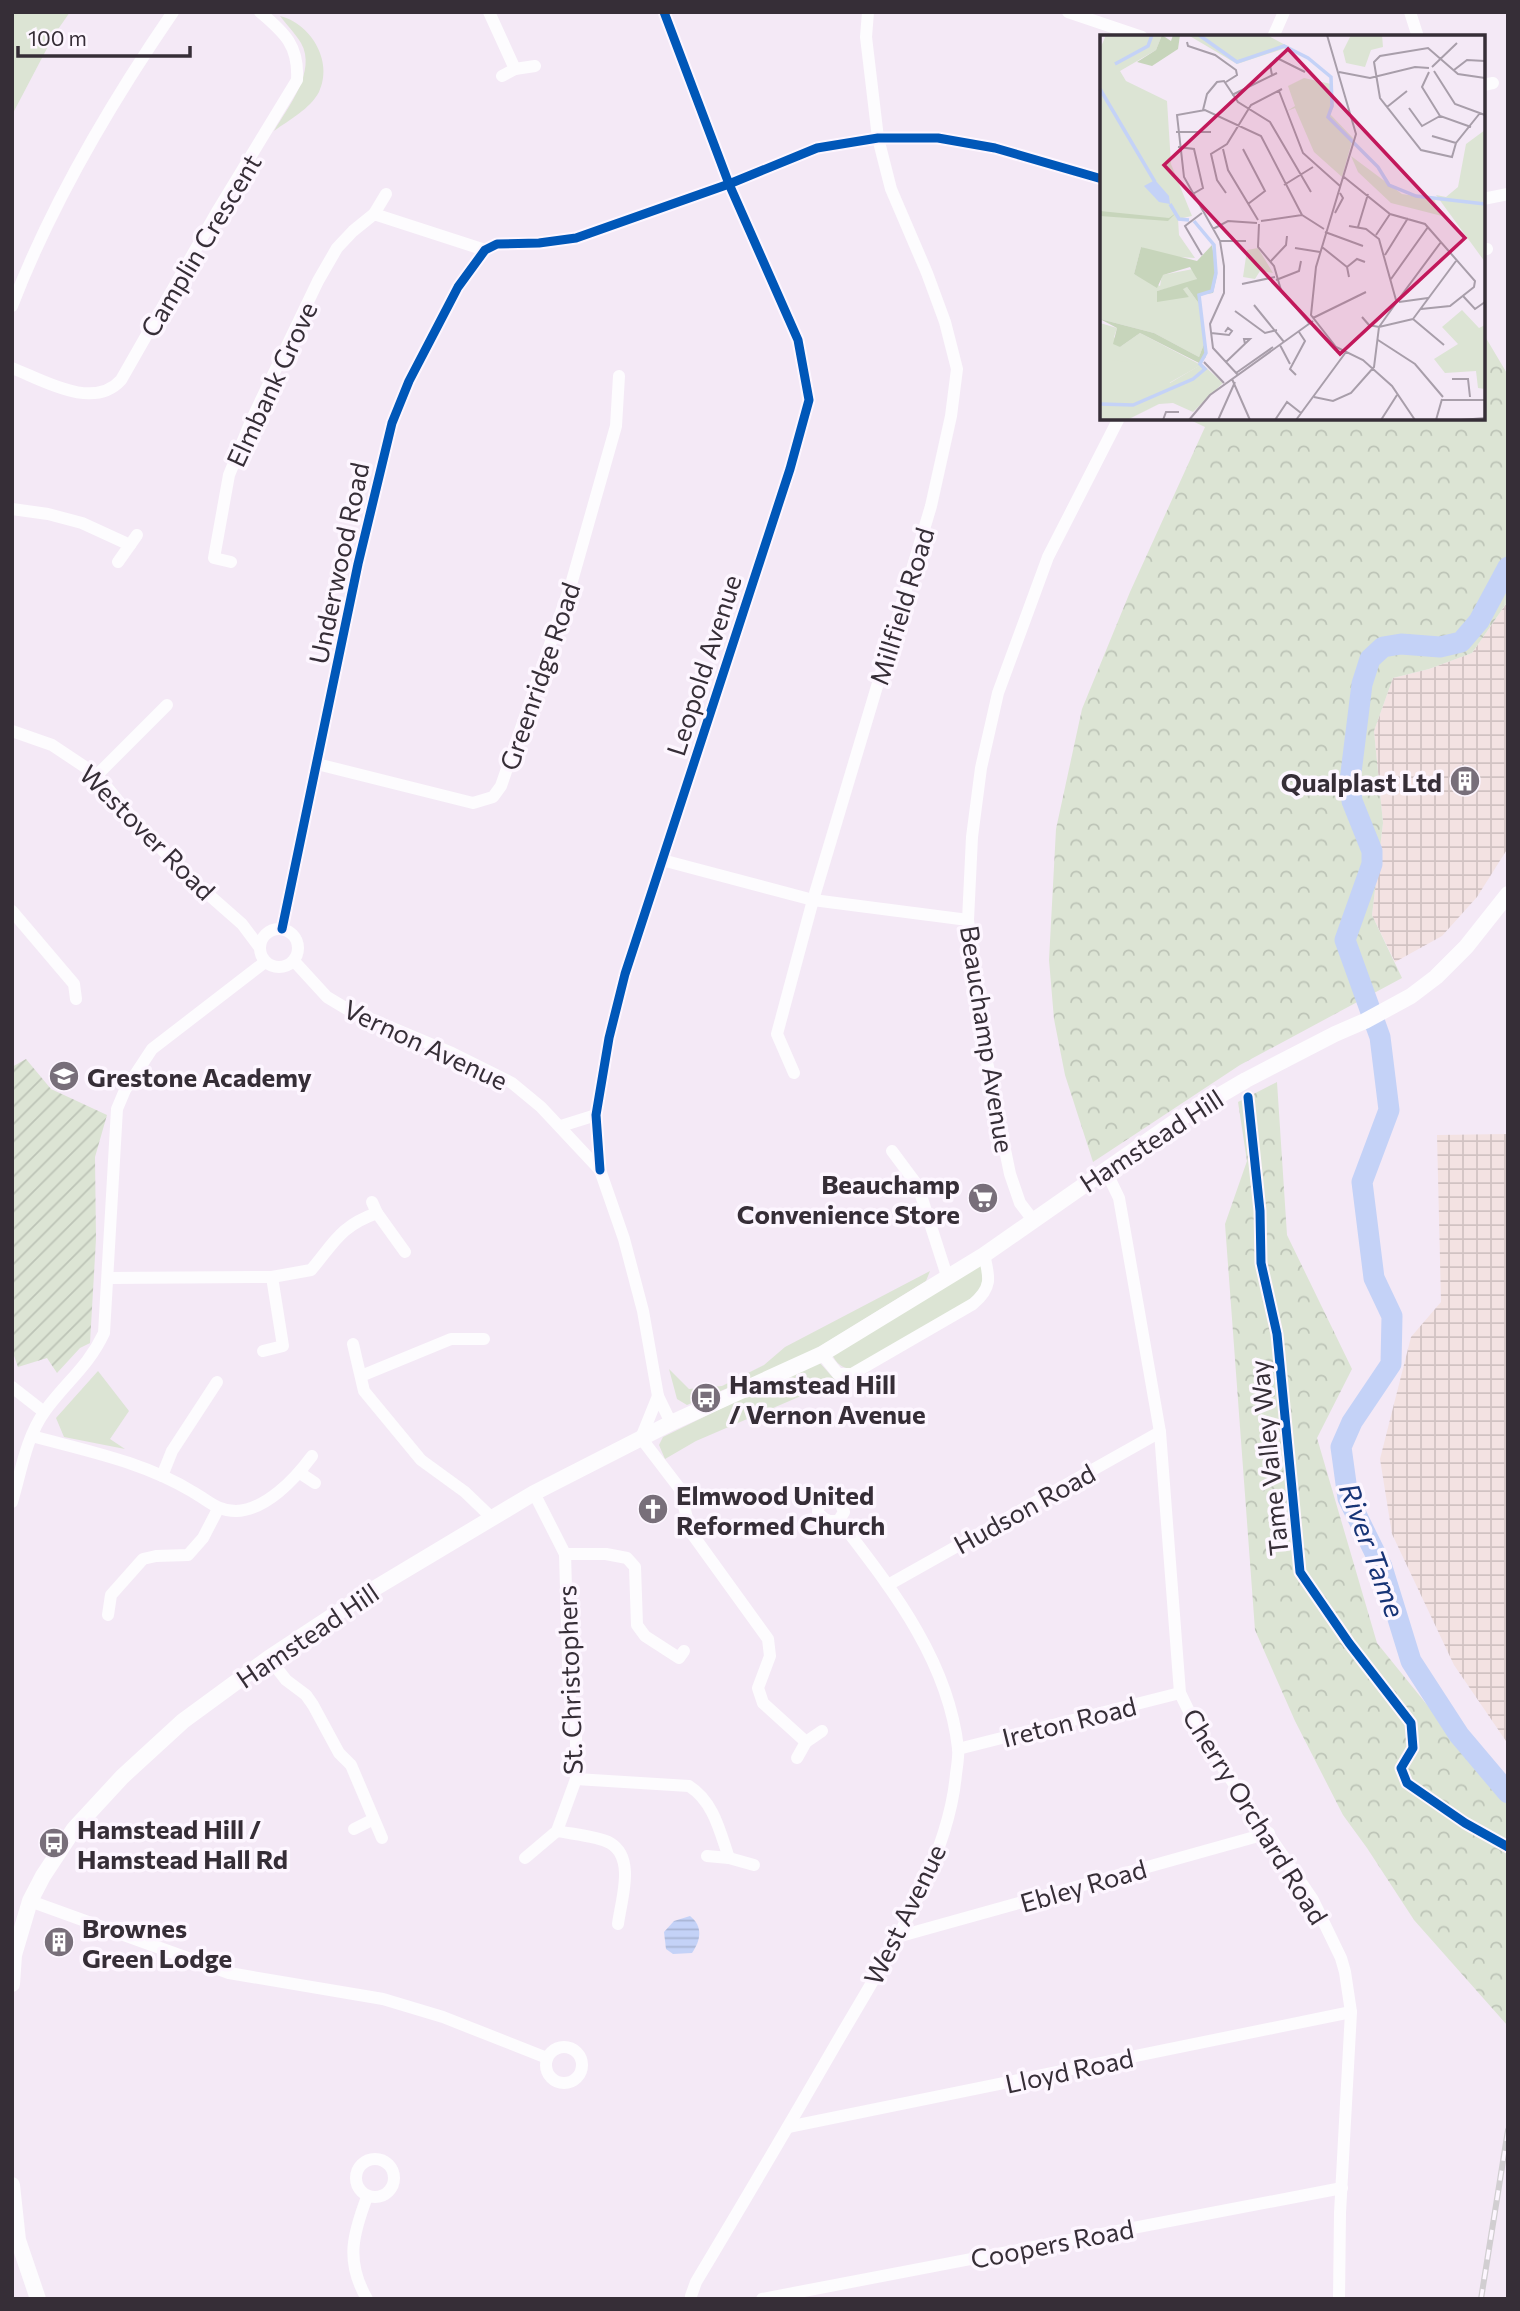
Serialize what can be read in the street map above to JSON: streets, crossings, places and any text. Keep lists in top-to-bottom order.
{
  "streets": {
    "main road": ["Hamstead Hill"],
    "street": [
      "Camplin Crescent",
      "Elmbank Grove",
      "Underwood Road",
      "Millfield Road",
      "Leopold Avenue",
      "Greenridge Road",
      "Westover Road",
      "Beauchamp Avenue",
      "Vernon Avenue",
      "Hudson Road",
      "St. Christophers",
      "Ireton Road",
      "Cherry Orchard Road",
      "Ebley Road",
      "West Avenue",
      "Lloyd Road",
      "Coopers Road"
    ],
    "cycle path": ["Tame Valley Way"]
  },
  "crossings": [
    ["Underwood Road", "Greenridge Road"],
    ["Underwood Road", "Westover Road"],
    ["Underwood Road", "Vernon Avenue"],
    ["Leopold Avenue", "Vernon Avenue"],
    ["Westover Road", "Vernon Avenue"],
    ["Beauchamp Avenue", "Hamstead Hill"],
    ["Vernon Avenue", "Hamstead Hill"],
    ["Hamstead Hill", "St. Christophers"],
    ["Hamstead Hill", "Cherry Orchard Road"],
    ["Hudson Road", "Cherry Orchard Road"],
    ["Hudson Road", "West Avenue"],
    ["Ireton Road", "Cherry Orchard Road"],
    ["Ireton Road", "West Avenue"],
    ["Cherry Orchard Road", "Ebley Road"],
    ["Cherry Orchard Road", "Lloyd Road"],
    ["Cherry Orchard Road", "Coopers Road"],
    ["Ebley Road", "West Avenue"],
    ["West Avenue", "Lloyd Road"]
  ],
  "water": ["River Tame"],
  "places": {
    "building": ["Qualplast Ltd", "Brownes Green Lodge"],
    "school or university": ["Grestone Academy"],
    "supermarket": ["Beauchamp Convenience Store"],
    "bus stop": ["Hamstead Hill / Vernon Avenue", "Hamstead Hill / Hamstead Hall Rd"],
    "church": ["Elmwood United Reformed Church"]
  },
  "scale_bar": "100 m"
}
